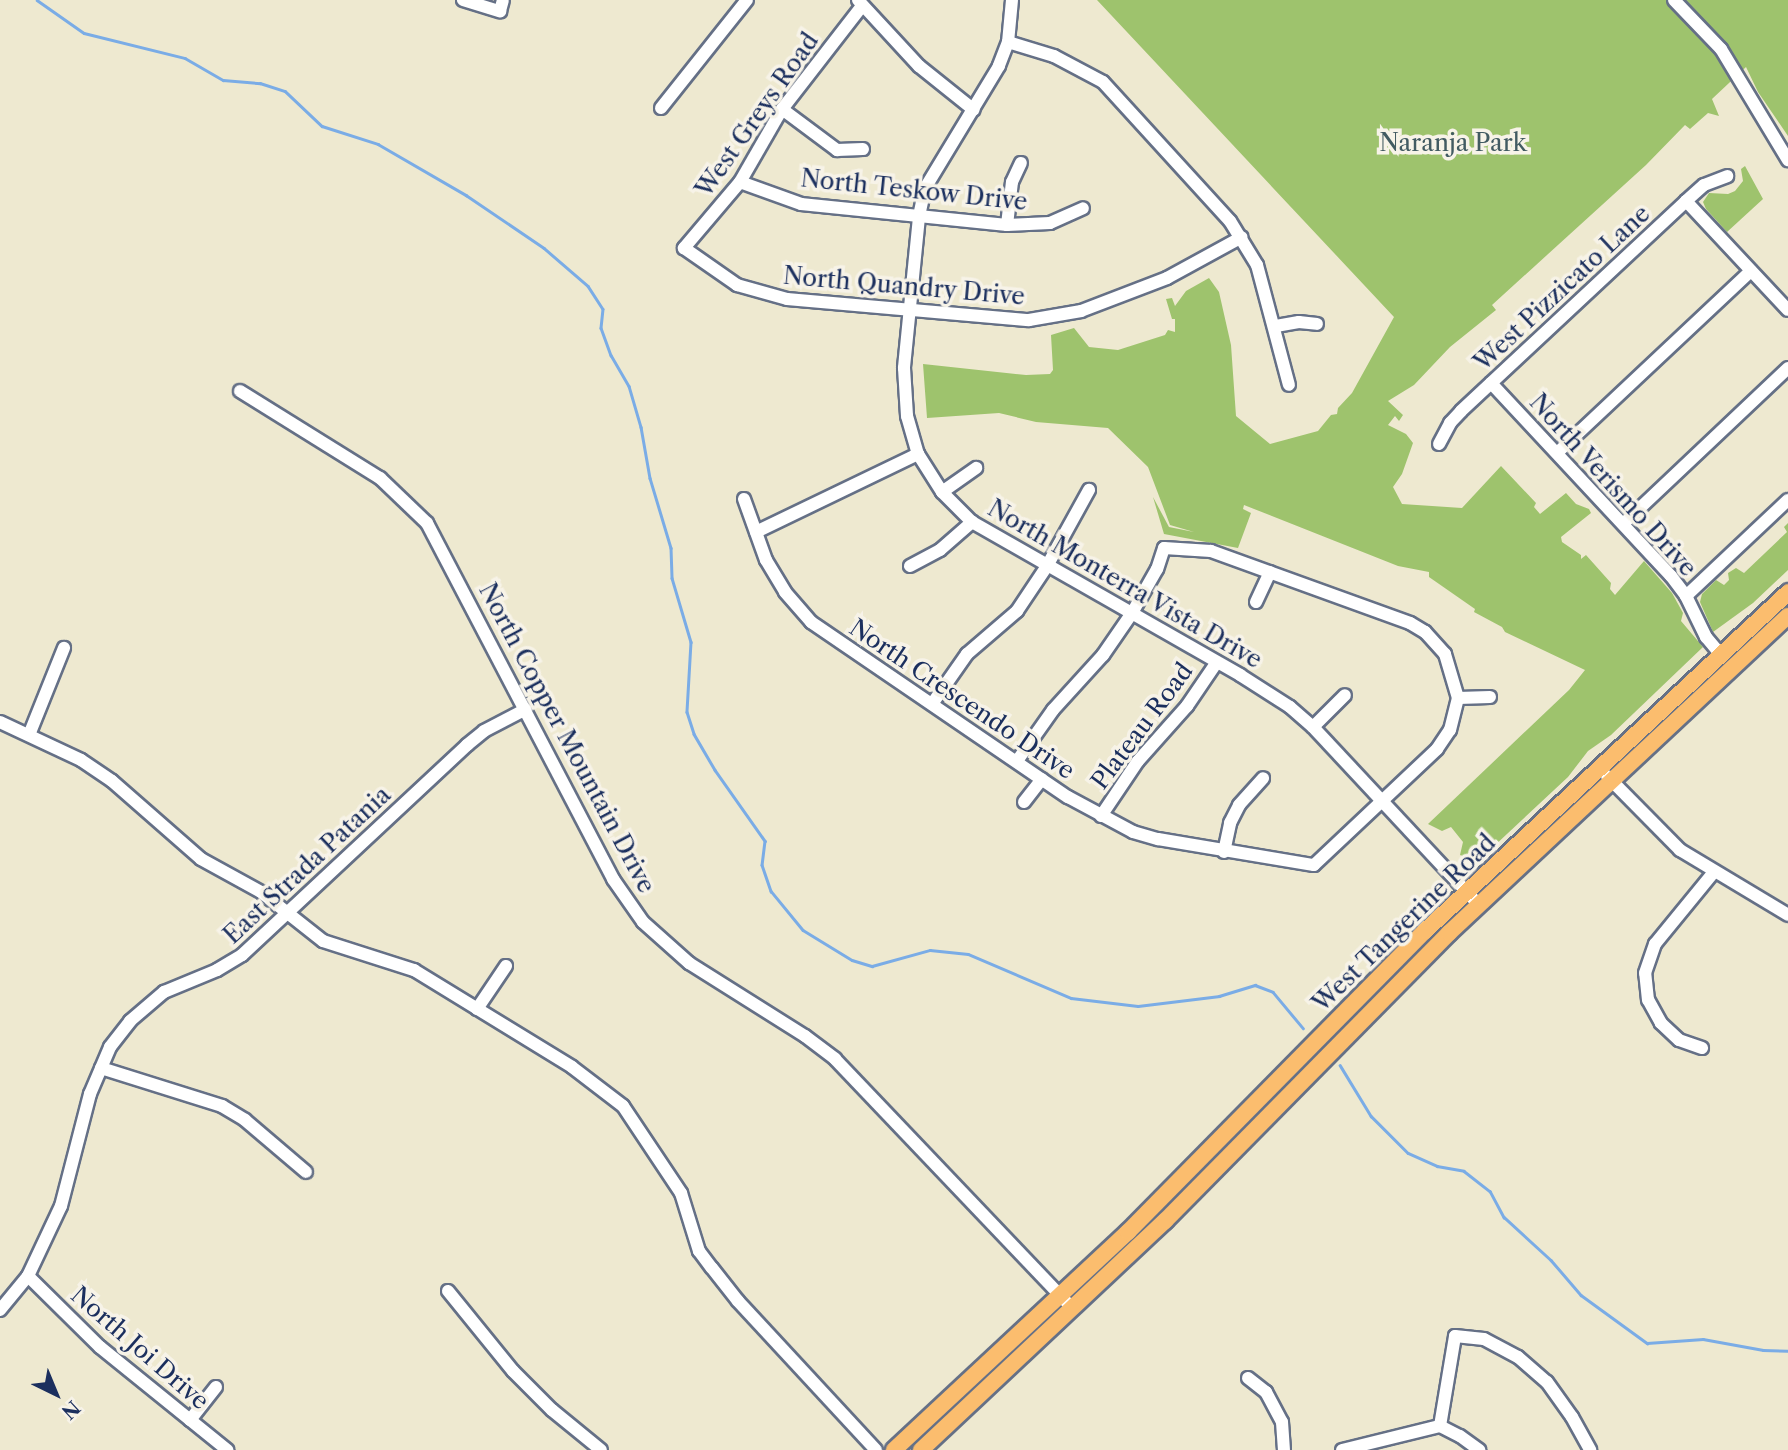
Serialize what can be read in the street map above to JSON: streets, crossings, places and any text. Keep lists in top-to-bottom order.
{
  "streets": {
    "main road": ["West Tangerine Road"],
    "street": [
      "West Greys Road",
      "North Teskow Drive",
      "North Quandry Drive",
      "West Pizzicato Lane",
      "North Verismo Drive",
      "North Monterra Vista Drive",
      "North Crescendo Drive",
      "Plateau Road",
      "North Copper Mountain Drive",
      "East Strada Patania",
      "North Joi Drive"
    ]
  },
  "crossings": [
    ["West Greys Road", "North Teskow Drive"],
    ["West Greys Road", "North Quandry Drive"],
    ["North Teskow Drive", "North Monterra Vista Drive"],
    ["North Quandry Drive", "North Monterra Vista Drive"],
    ["West Pizzicato Lane", "North Verismo Drive"],
    ["North Verismo Drive", "West Tangerine Road"],
    ["North Monterra Vista Drive", "North Crescendo Drive"],
    ["North Monterra Vista Drive", "Plateau Road"],
    ["North Monterra Vista Drive", "West Tangerine Road"],
    ["North Crescendo Drive", "Plateau Road"],
    ["North Copper Mountain Drive", "East Strada Patania"],
    ["North Copper Mountain Drive", "West Tangerine Road"],
    ["East Strada Patania", "North Joi Drive"]
  ],
  "parks": ["Naranja Park"],
  "north": "bottom right"
}
